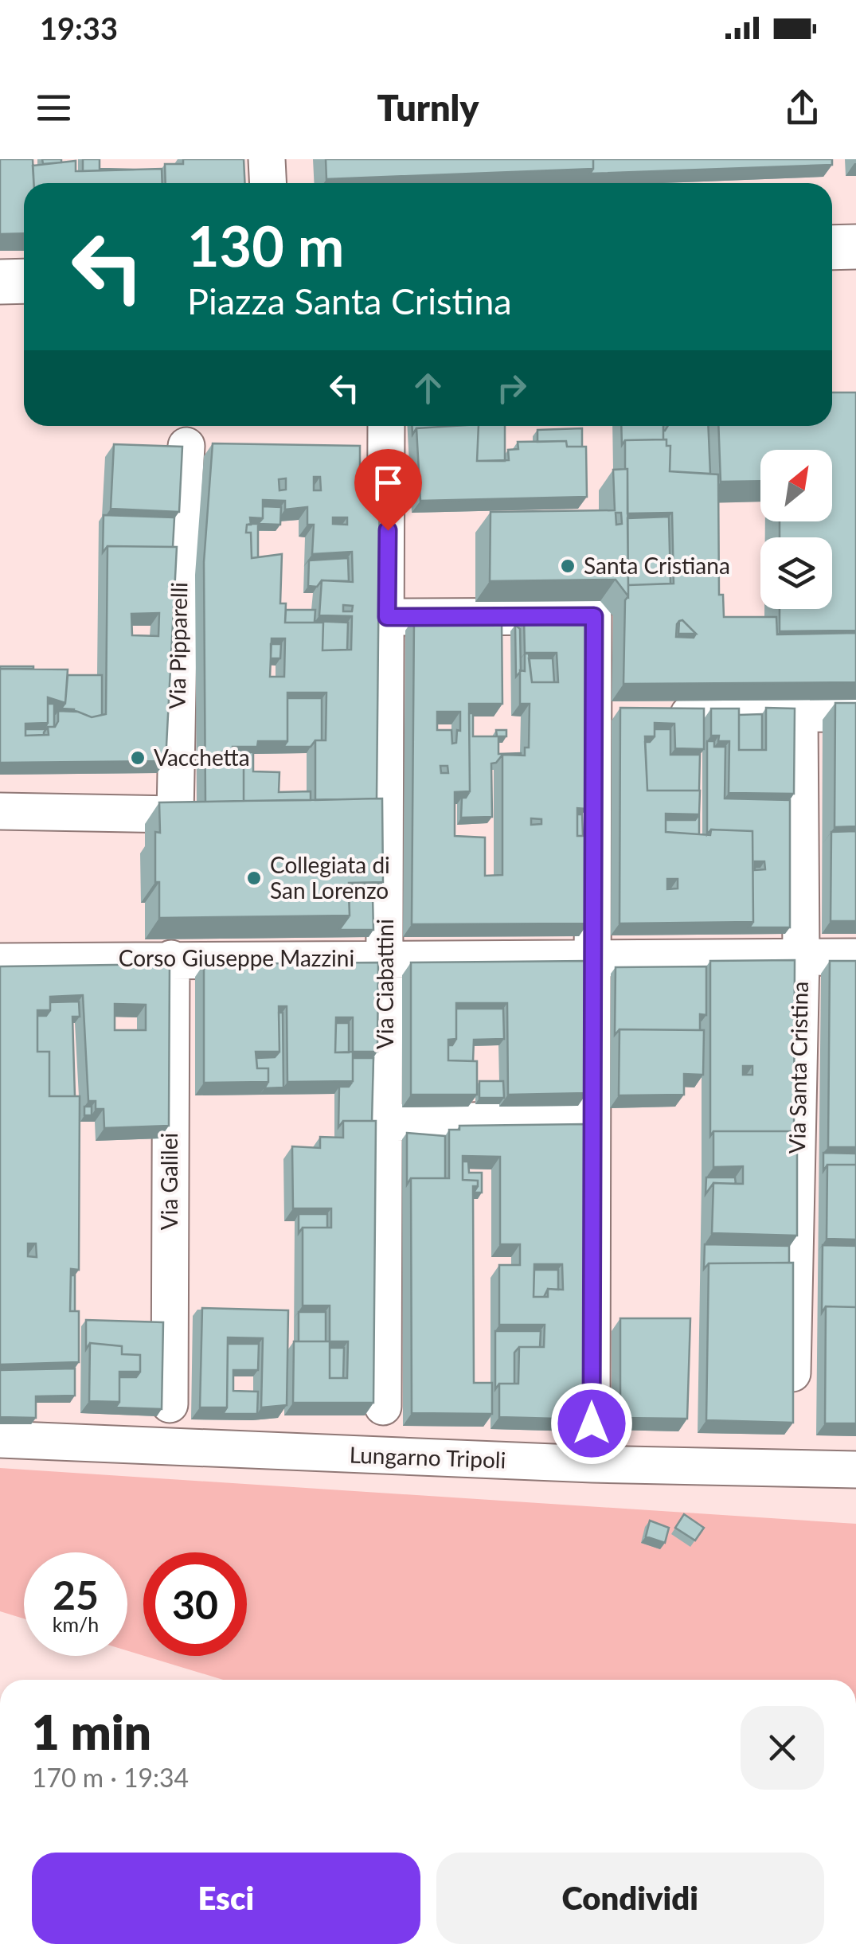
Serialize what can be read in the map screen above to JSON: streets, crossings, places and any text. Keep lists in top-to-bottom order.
{
  "streets": {
    "street": [
      "Via Pipparelli",
      "Corso Giuseppe Mazzini",
      "Via Ciabattini",
      "Via Santa Cristina",
      "Via Galilei",
      "Lungarno Tripoli"
    ]
  },
  "crossings": [
    ["Corso Giuseppe Mazzini", "Via Ciabattini"],
    ["Corso Giuseppe Mazzini", "Via Santa Cristina"],
    ["Corso Giuseppe Mazzini", "Via Galilei"]
  ],
  "places": ["Santa Cristiana", "Vacchetta", "Collegiata di San Lorenzo"],
  "north": "top right",
  "page": {
    "status": "19:33",
    "header": "Turnly",
    "turn": ["130 m", "Piazza Santa Cristina"],
    "speed": "25 km/h",
    "limit": "30",
    "heading": ["1 min", "170 m · 19:34"],
    "buttons": ["Esci", "Condividi"]
  }
}
